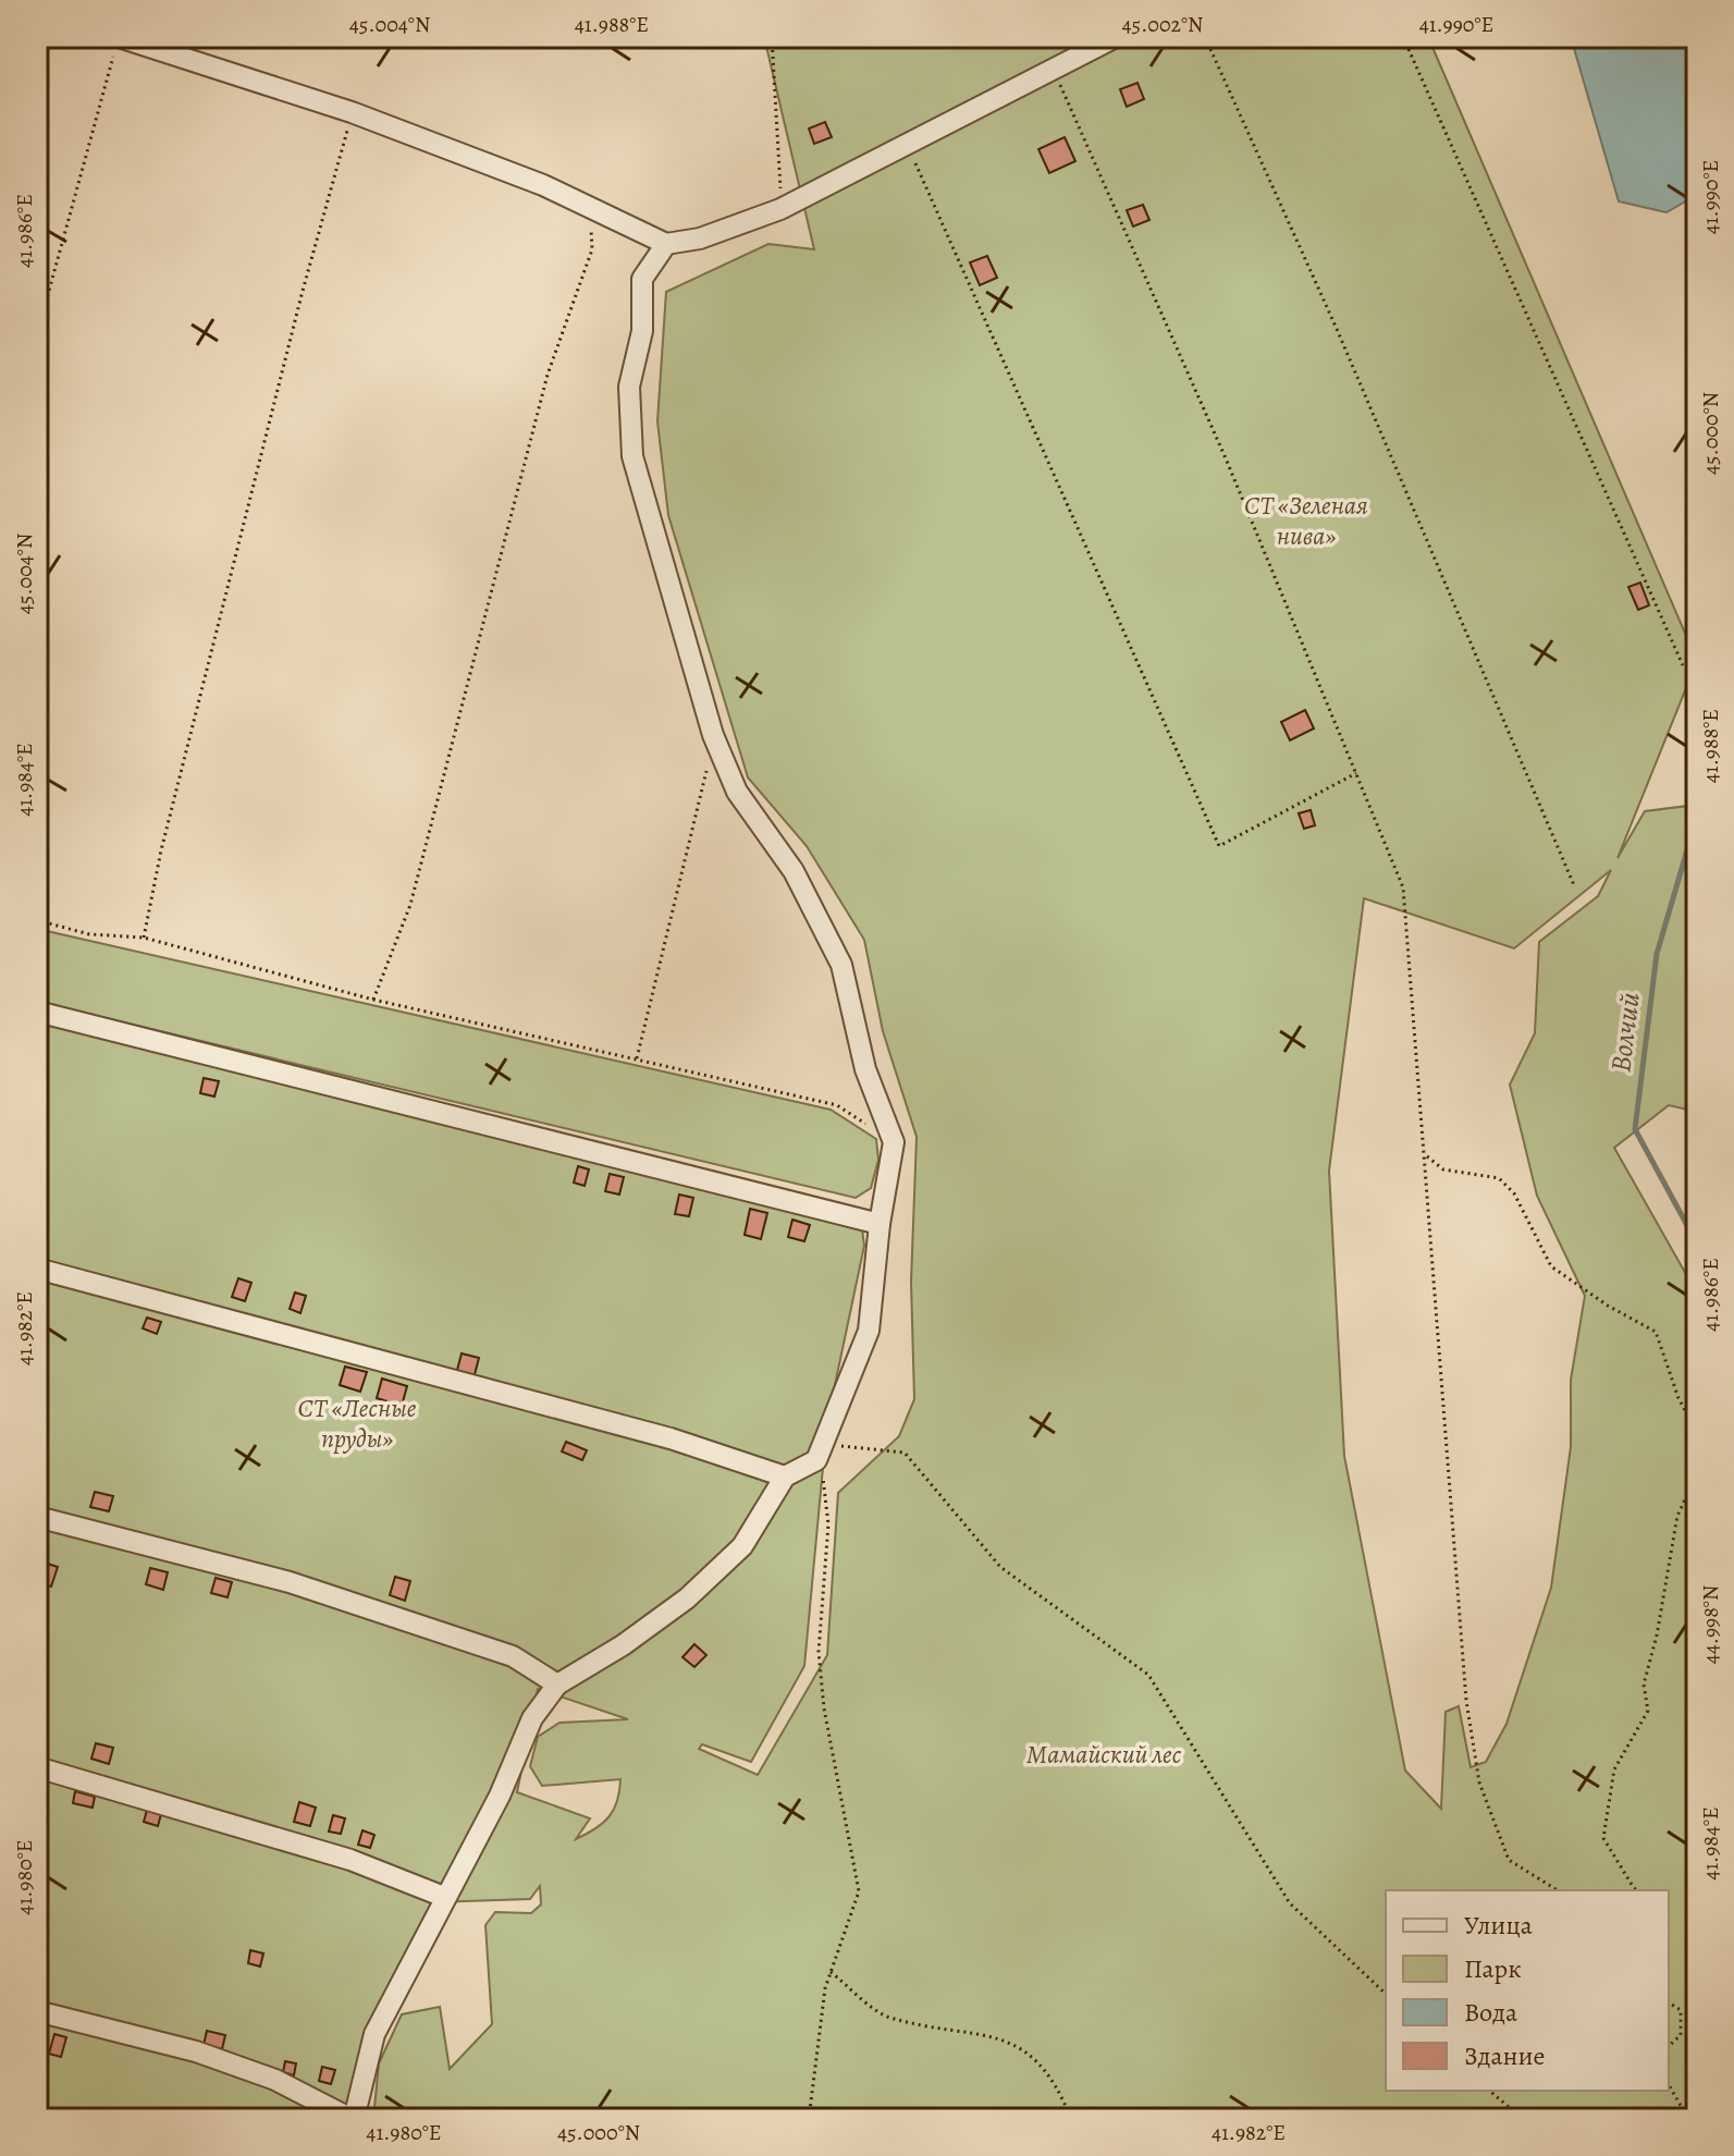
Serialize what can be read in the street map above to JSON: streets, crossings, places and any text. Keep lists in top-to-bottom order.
{
  "water": ["Волчий"],
  "parks": ["СТ «Зеленая нива»", "СТ «Лесные пруды»", "Мамайский лес"],
  "legend": [
    "Улица",
    "Парк",
    "Вода",
    "Здание"
  ],
  "coordinates": [
    "45.004°N",
    "41.988°E",
    "45.002°N",
    "41.990°E",
    "41.986°E",
    "45.000°N",
    "41.984°E",
    "41.982°E",
    "44.998°N",
    "41.980°E"
  ]
}
